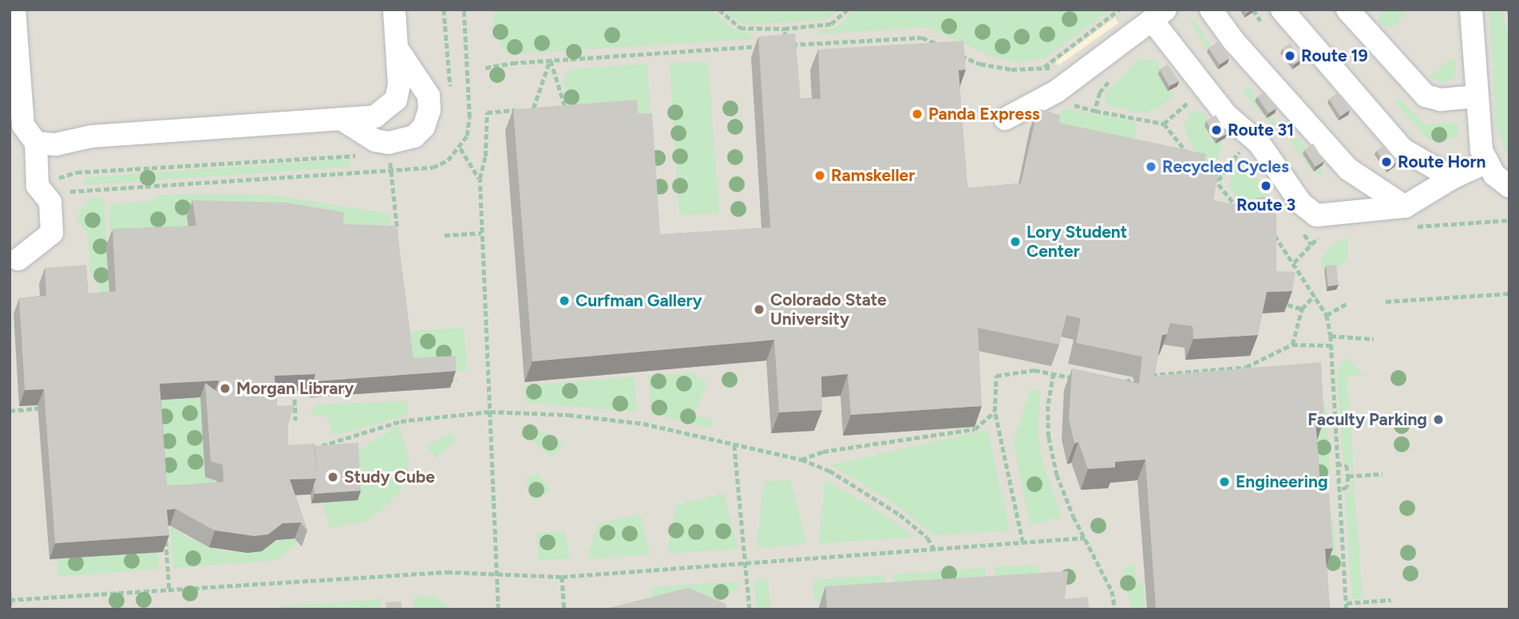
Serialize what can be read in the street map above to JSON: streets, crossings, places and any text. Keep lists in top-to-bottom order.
{
  "places": [
    "Route 19",
    "Panda Express",
    "Route 31",
    "Route Horn",
    "Recycled Cycles",
    "Ramskeller",
    "Route 3",
    "Lory Student Center",
    "Curfman Gallery",
    "Colorado State University",
    "Morgan Library",
    "Faculty Parking",
    "Study Cube",
    "Engineering"
  ]
}
